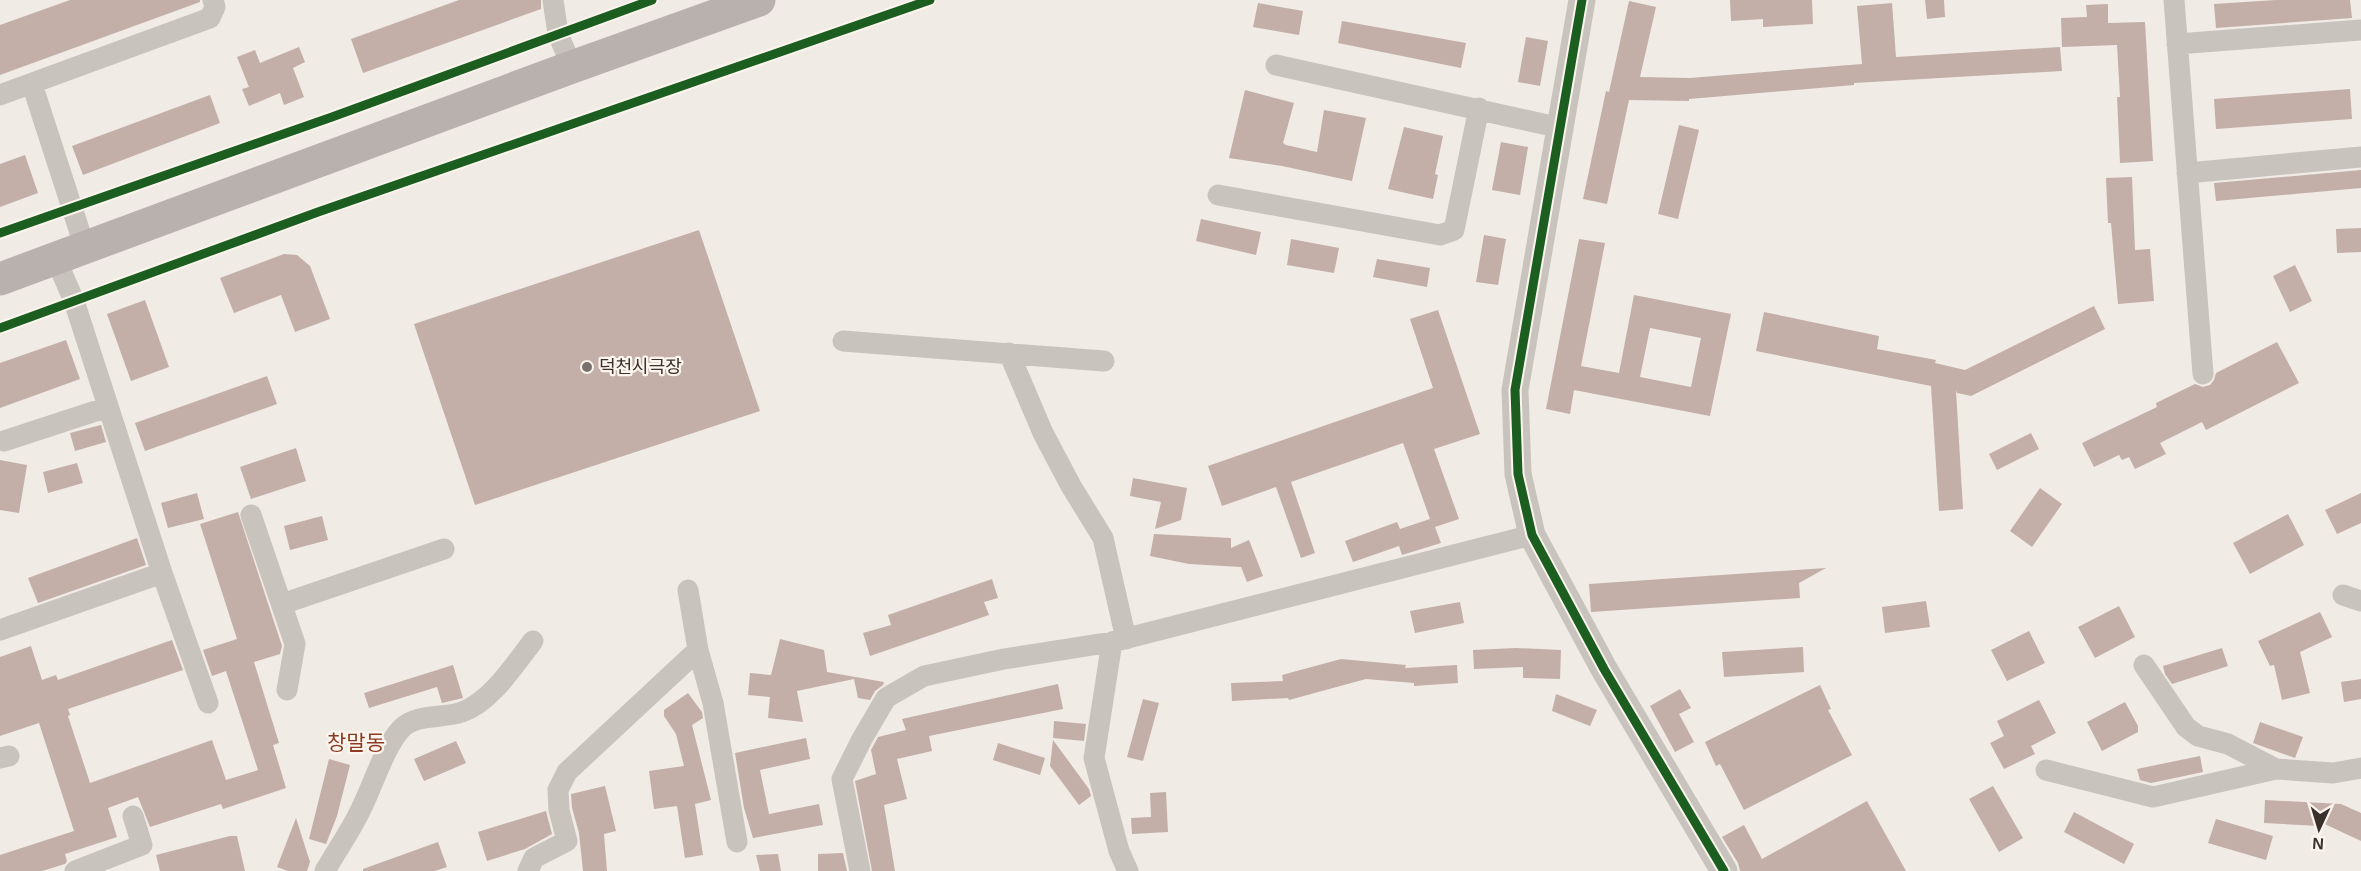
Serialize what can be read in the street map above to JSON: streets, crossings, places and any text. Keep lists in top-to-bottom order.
{
  "districts": ["창말동"],
  "places": ["덕천시극장"],
  "north": "bottom"
}
